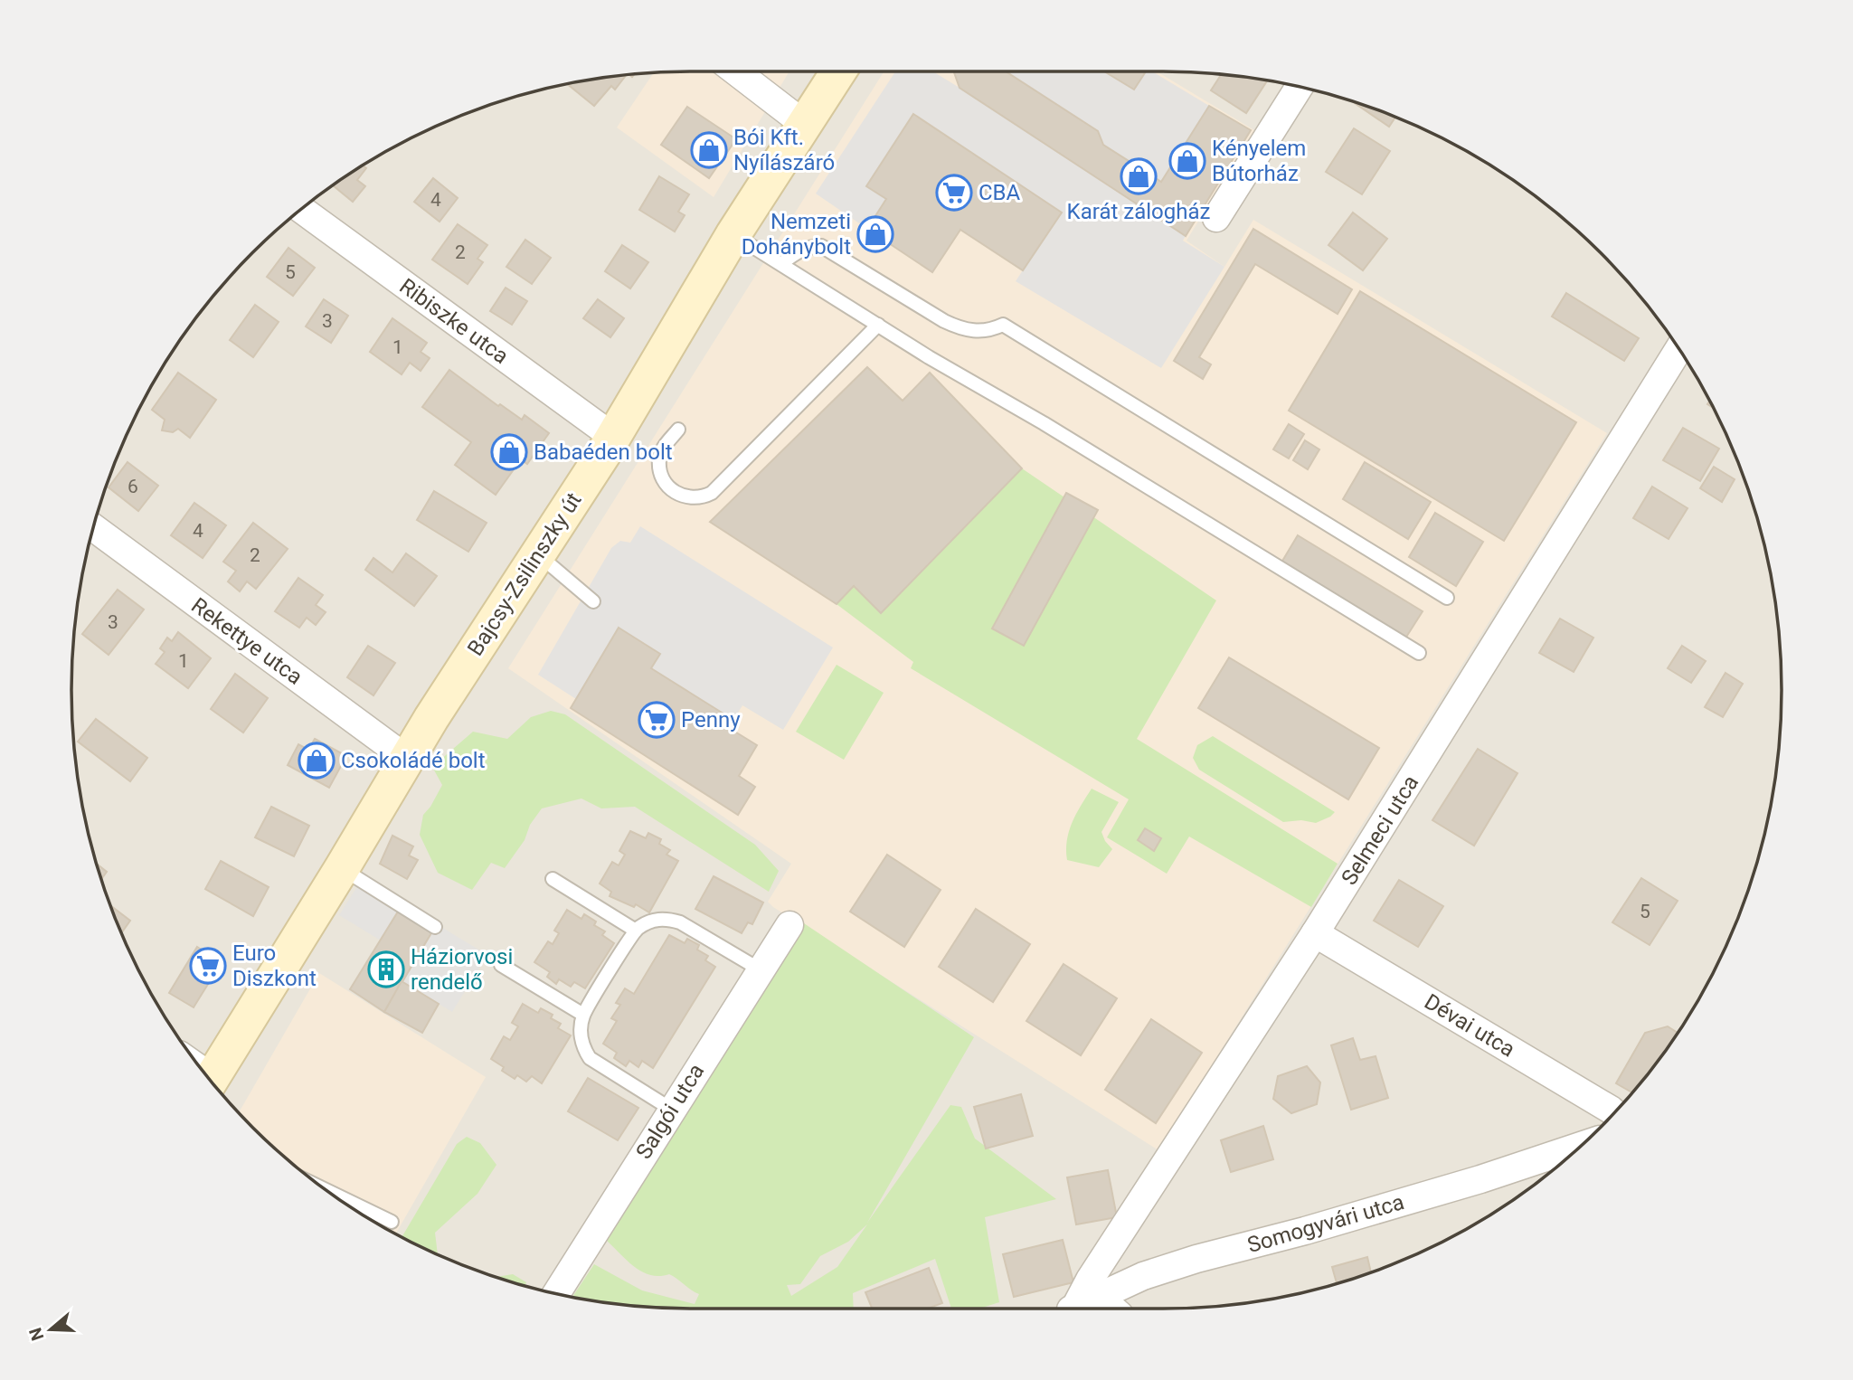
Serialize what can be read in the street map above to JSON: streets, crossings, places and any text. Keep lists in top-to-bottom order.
{
  "streets": {
    "main road": ["Bajcsy-Zsilinszky út"],
    "street": [
      "Ribiszke utca",
      "Rekettye utca",
      "Selmeci utca",
      "Dévai utca",
      "Salgói utca",
      "Somogyvári utca"
    ]
  },
  "crossings": [
    ["Ribiszke utca", "Bajcsy-Zsilinszky út"],
    ["Bajcsy-Zsilinszky út", "Rekettye utca"],
    ["Selmeci utca", "Dévai utca"],
    ["Selmeci utca", "Somogyvári utca"]
  ],
  "places": {
    "shop": [
      "Bói Kft. Nyílászáró",
      "Kényelem Bútorház",
      "Karát zálogház",
      "Nemzeti Dohánybolt",
      "Babaéden bolt",
      "Csokoládé bolt"
    ],
    "supermarket": ["CBA", "Penny", "Euro Diszkont"],
    "building": ["Háziorvosi rendelő"]
  },
  "house_numbers": [
    "4",
    "2",
    "5",
    "3",
    "1",
    "6",
    "4",
    "2",
    "3",
    "1",
    "5"
  ],
  "north": "left"
}
